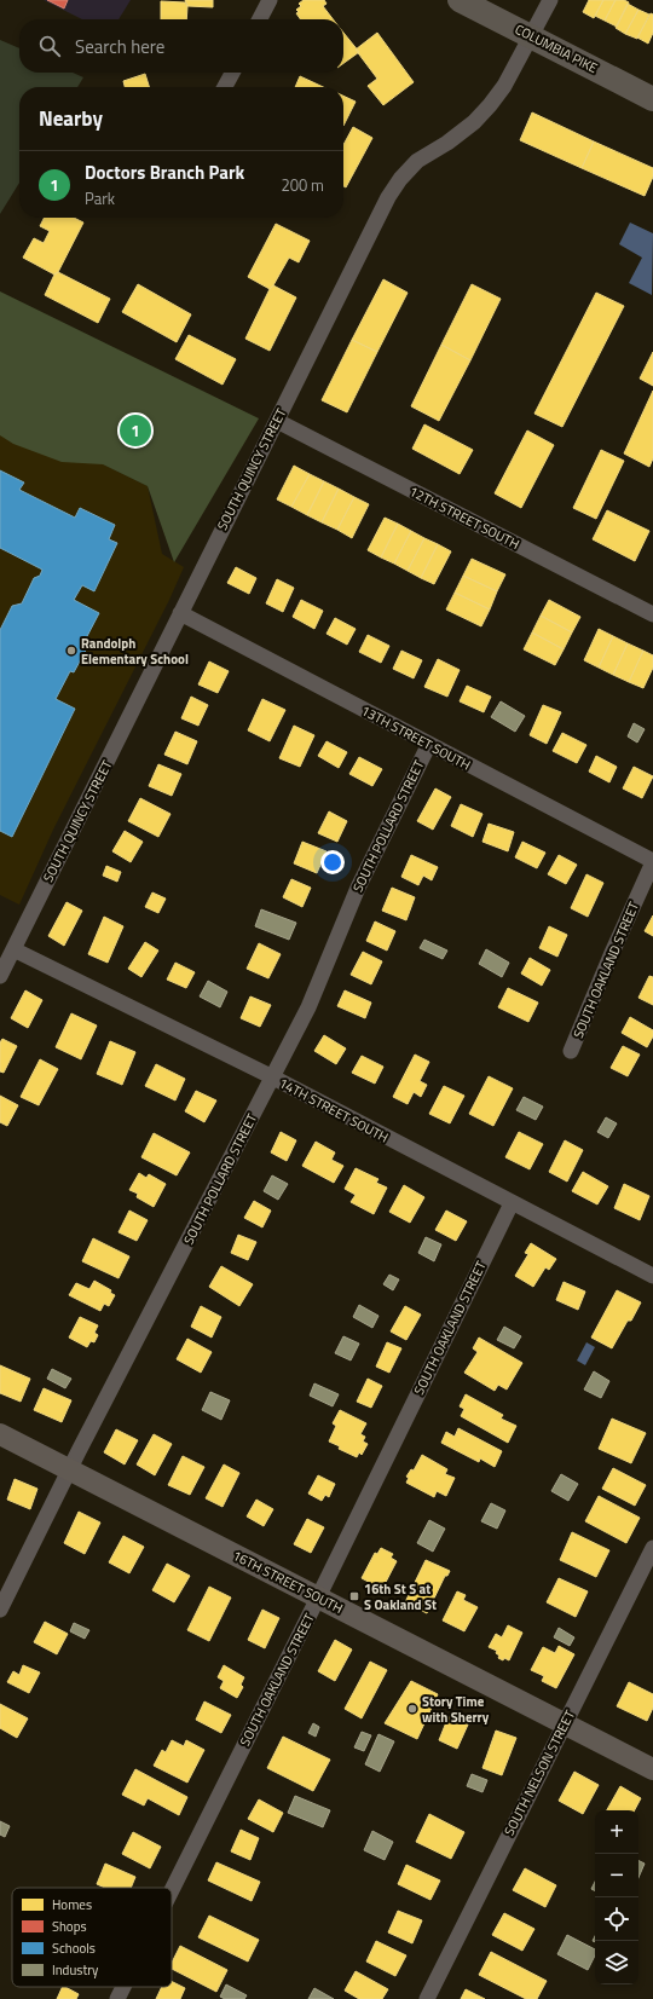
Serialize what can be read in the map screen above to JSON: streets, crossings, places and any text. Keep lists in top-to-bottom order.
{
  "streets": {
    "main road": ["COLUMBIA PIKE"],
    "street": [
      "SOUTH QUINCY STREET",
      "12TH STREET SOUTH",
      "13TH STREET SOUTH",
      "SOUTH POLLARD STREET",
      "SOUTH OAKLAND STREET",
      "14TH STREET SOUTH",
      "16TH STREET SOUTH",
      "SOUTH NELSON STREET"
    ]
  },
  "crossings": [
    ["COLUMBIA PIKE", "SOUTH QUINCY STREET"],
    ["SOUTH QUINCY STREET", "12TH STREET SOUTH"],
    ["SOUTH QUINCY STREET", "13TH STREET SOUTH"],
    ["SOUTH QUINCY STREET", "14TH STREET SOUTH"],
    ["13TH STREET SOUTH", "SOUTH POLLARD STREET"],
    ["13TH STREET SOUTH", "SOUTH OAKLAND STREET"],
    ["SOUTH POLLARD STREET", "14TH STREET SOUTH"],
    ["SOUTH POLLARD STREET", "16TH STREET SOUTH"],
    ["SOUTH OAKLAND STREET", "14TH STREET SOUTH"],
    ["SOUTH OAKLAND STREET", "16TH STREET SOUTH"],
    ["16TH STREET SOUTH", "SOUTH NELSON STREET"]
  ],
  "places": {
    "other": ["Randolph Elementary School", "Story Time with Sherry"],
    "transit": ["16th St S at S Oakland St"]
  },
  "legend": [
    "Homes",
    "Shops",
    "Schools",
    "Industry"
  ],
  "page": {
    "search": "Search here",
    "heading": "Nearby",
    "list": [
      {
        "mark": "1",
        "name": "Doctors Branch Park",
        "note": "Park",
        "value": "200 m"
      }
    ],
    "pins": "1",
    "map_buttons": ["+", "−"]
  }
}
